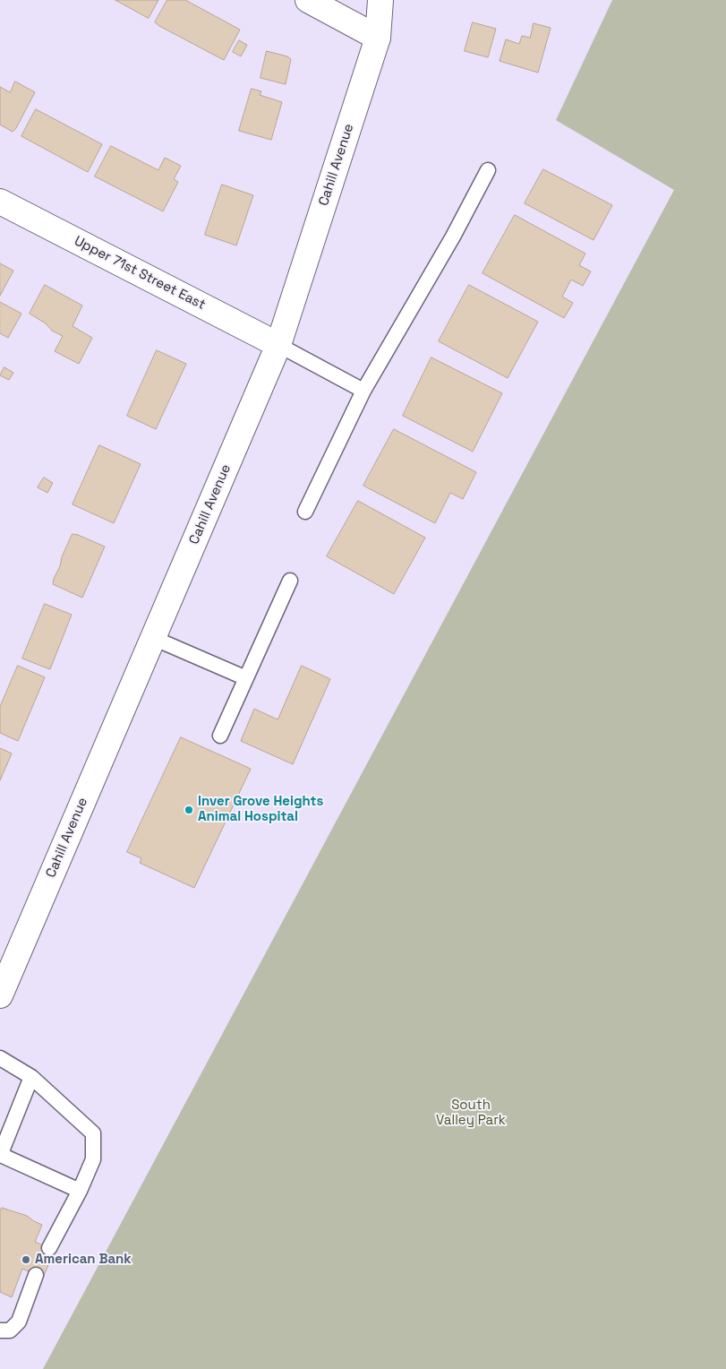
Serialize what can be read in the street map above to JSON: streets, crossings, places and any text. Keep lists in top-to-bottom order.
{
  "streets": {
    "street": ["Cahill Avenue", "Upper 71st Street East"]
  },
  "crossings": [
    ["Cahill Avenue", "Upper 71st Street East"]
  ],
  "parks": ["South Valley Park"],
  "places": ["Inver Grove Heights Animal Hospital", "American Bank"]
}
